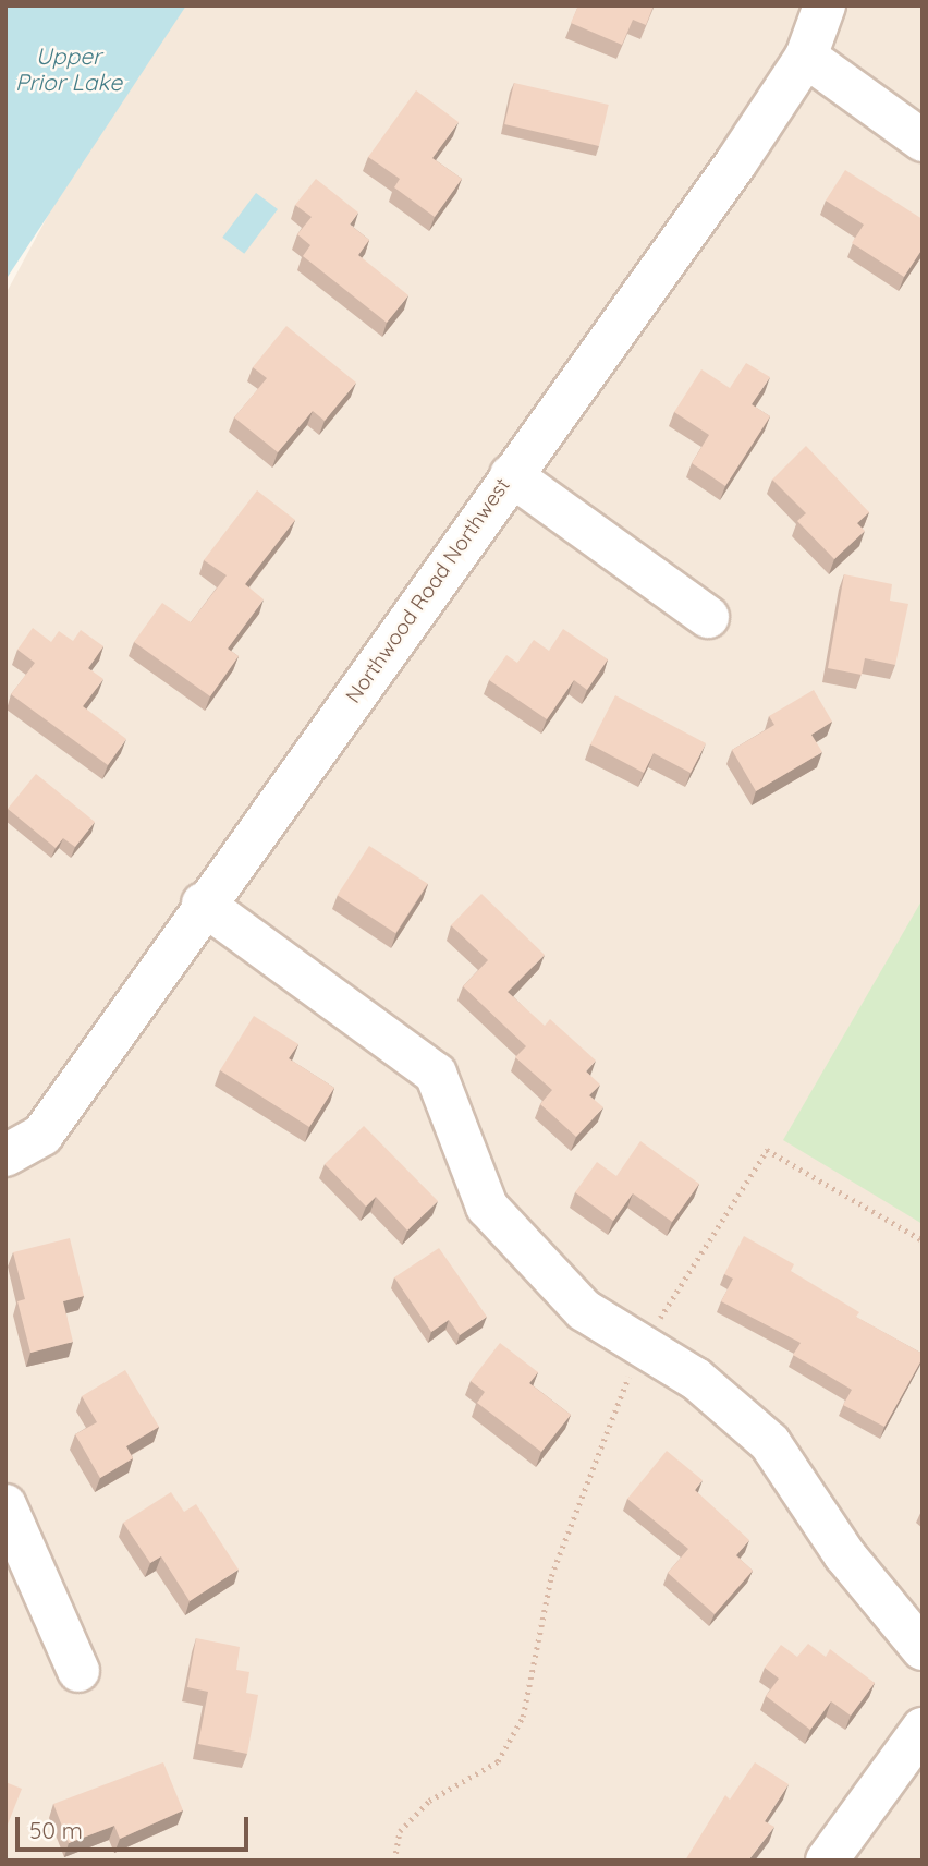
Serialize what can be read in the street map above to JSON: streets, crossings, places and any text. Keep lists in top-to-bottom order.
{
  "streets": {
    "street": ["Northwood Road Northwest"]
  },
  "water": ["Upper Prior Lake"],
  "scale_bar": "50 m"
}
